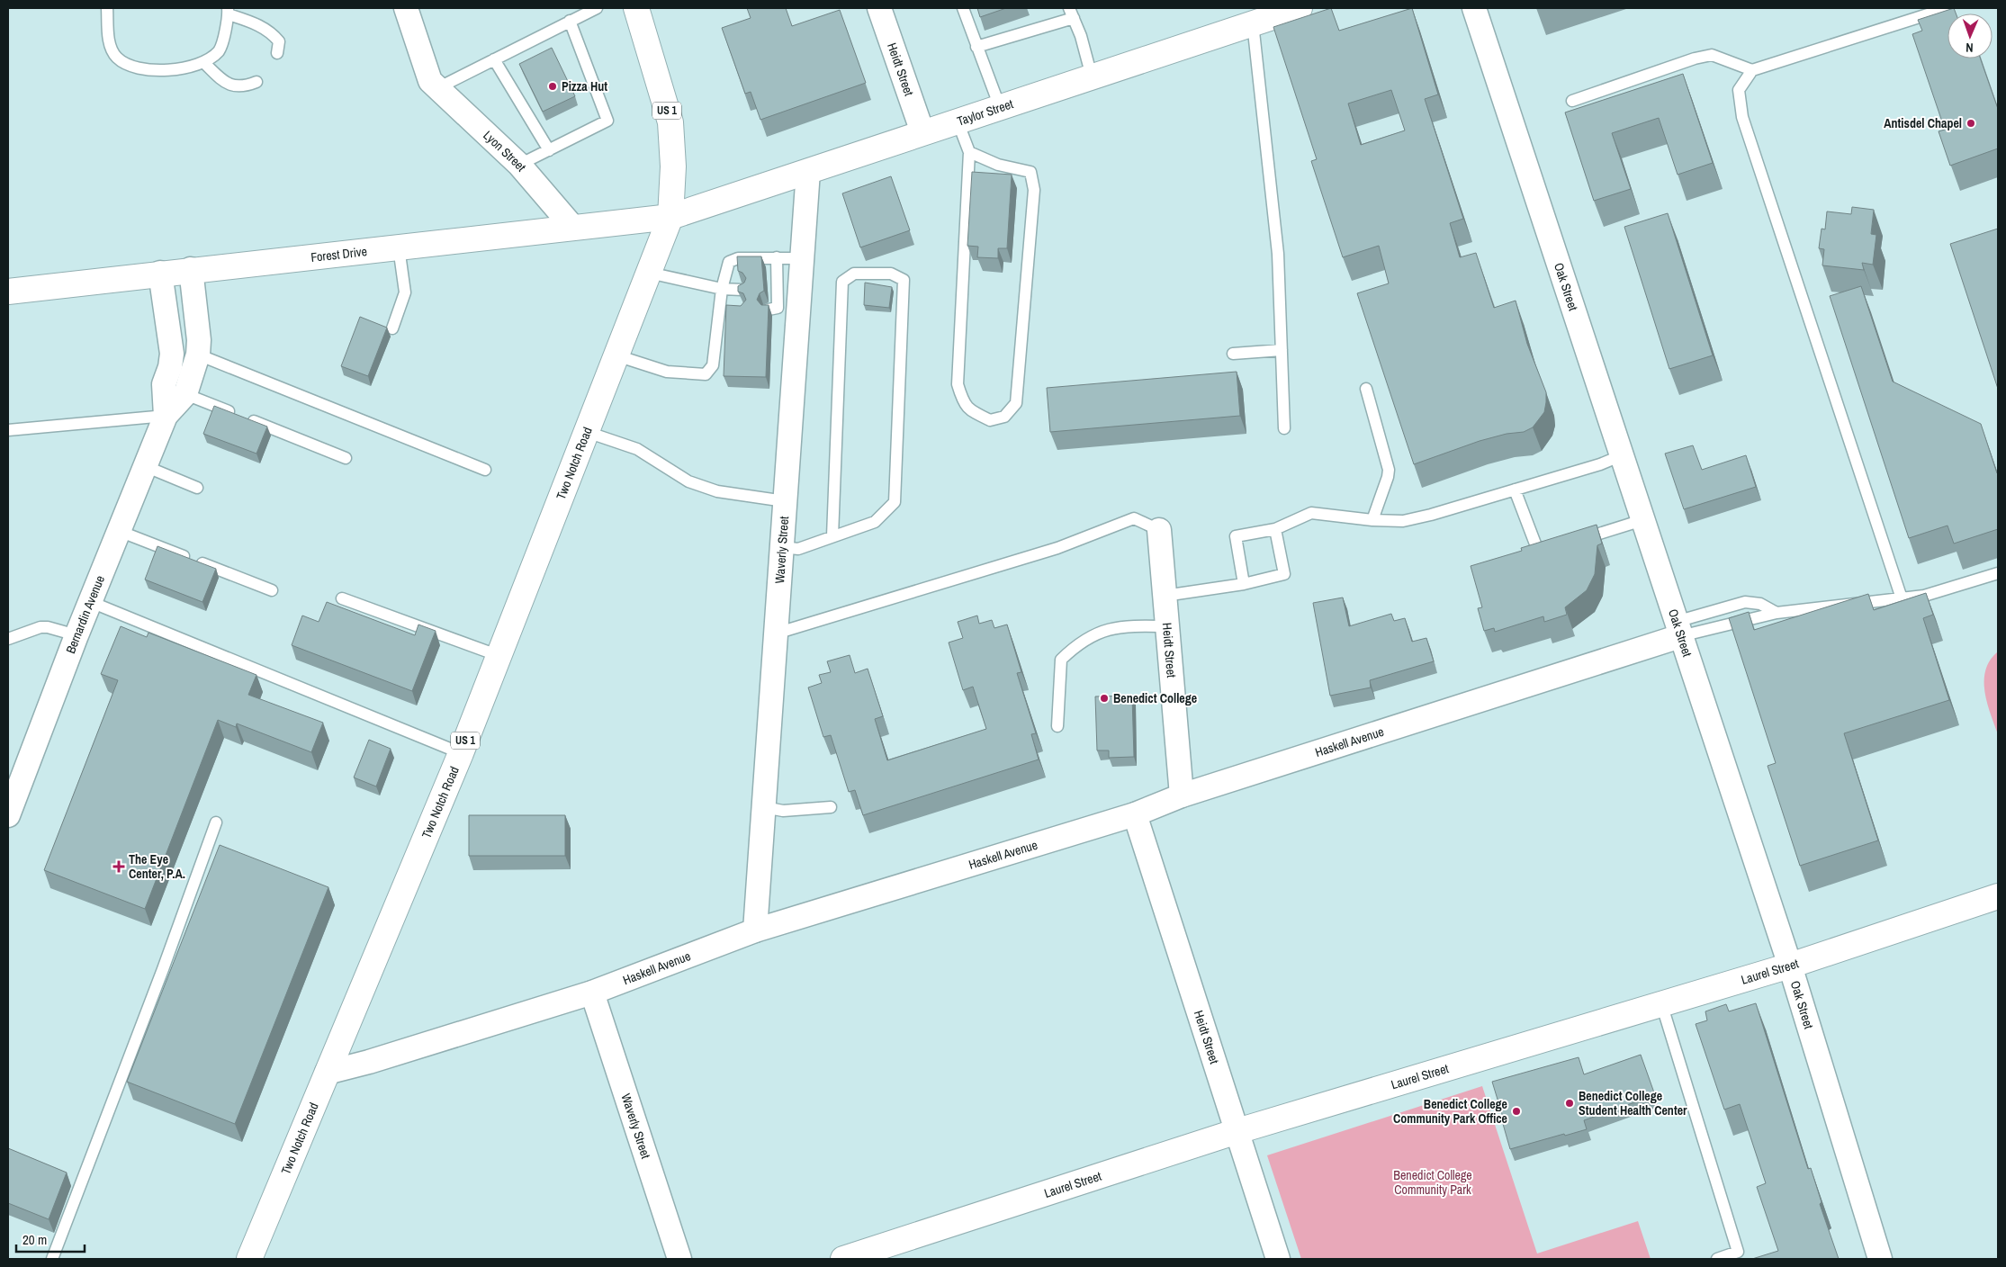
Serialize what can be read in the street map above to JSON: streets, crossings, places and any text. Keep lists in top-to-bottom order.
{
  "streets": {
    "main road": [
      "US 1",
      "Taylor Street",
      "Forest Drive",
      "Two Notch Road",
      "Laurel Street"
    ],
    "street": [
      "Heidt Street",
      "Lyon Street",
      "Oak Street",
      "Waverly Street",
      "Bernardin Avenue",
      "Haskell Avenue"
    ]
  },
  "crossings": [
    ["Heidt Street", "Taylor Street"],
    ["Heidt Street", "Haskell Avenue"],
    ["Heidt Street", "Laurel Street"],
    ["US 1", "Taylor Street"],
    ["US 1", "Forest Drive"],
    ["US 1", "Two Notch Road"],
    ["Taylor Street", "Forest Drive"],
    ["Taylor Street", "Two Notch Road"],
    ["Taylor Street", "Waverly Street"],
    ["Lyon Street", "Forest Drive"],
    ["Forest Drive", "Two Notch Road"],
    ["Forest Drive", "Bernardin Avenue"],
    ["Oak Street", "Haskell Avenue"],
    ["Oak Street", "Laurel Street"],
    ["Two Notch Road", "Haskell Avenue"],
    ["Waverly Street", "Haskell Avenue"]
  ],
  "parks": ["Benedict College Community Park"],
  "places": {
    "other": [
      "Pizza Hut",
      "Antisdel Chapel",
      "Benedict College",
      "Benedict College Student Health Center",
      "Benedict College Community Park Office"
    ],
    "health": ["The Eye Center, P.A."]
  },
  "scale_bar": "20 m",
  "north": "bottom"
}
